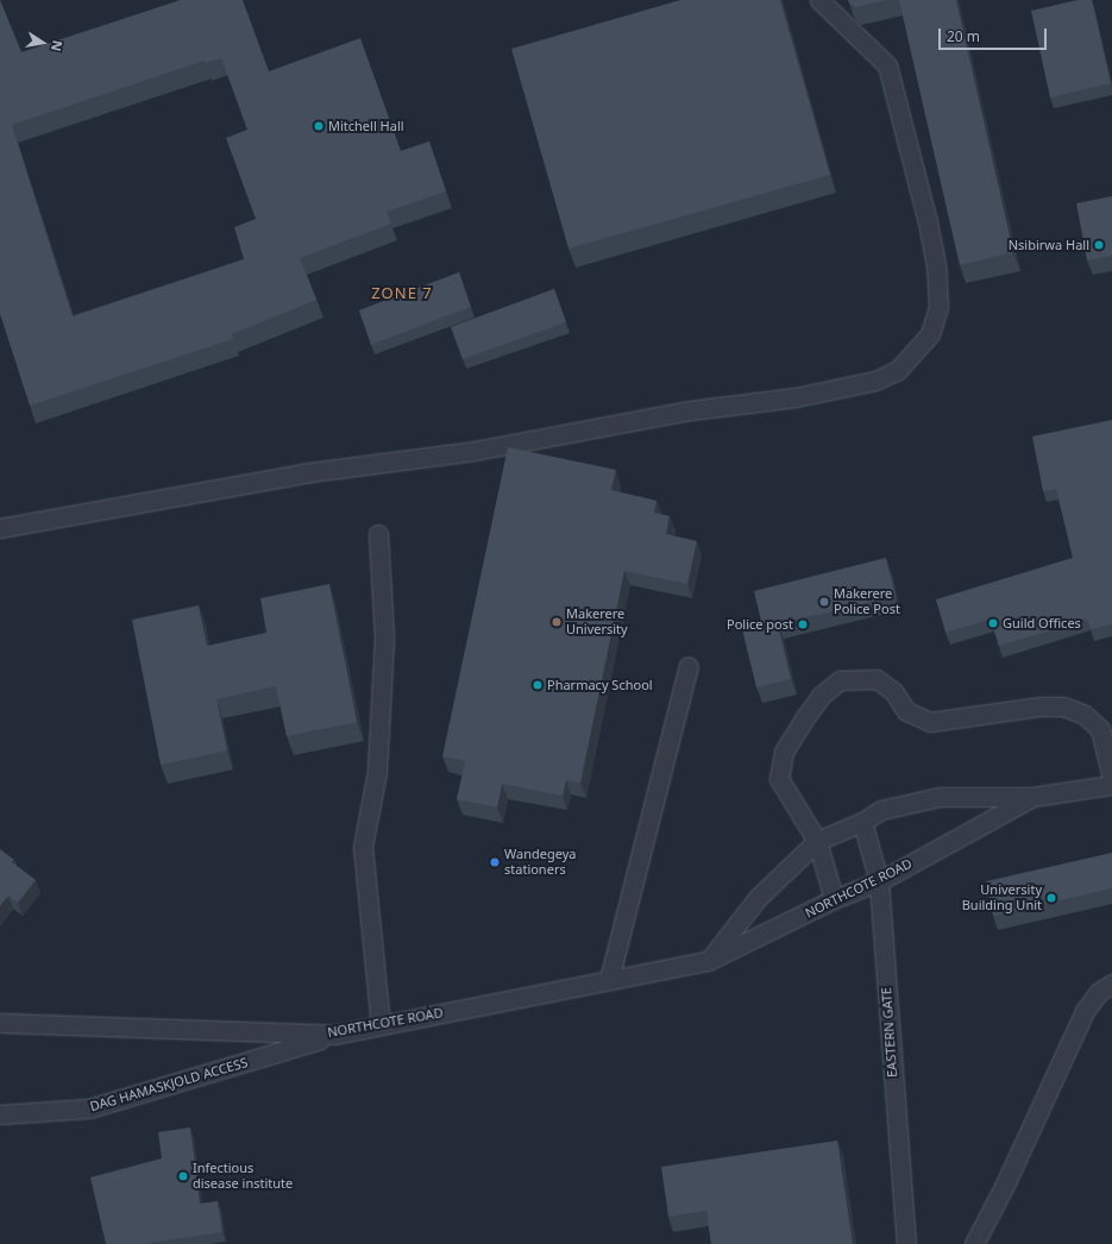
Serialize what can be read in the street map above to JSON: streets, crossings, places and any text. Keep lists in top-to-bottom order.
{
  "streets": {
    "lane": ["NORTHCOTE ROAD", "EASTERN GATE", "DAG HAMASKJOLD ACCESS"]
  },
  "crossings": [
    ["NORTHCOTE ROAD", "EASTERN GATE"],
    ["NORTHCOTE ROAD", "DAG HAMASKJOLD ACCESS"]
  ],
  "districts": ["ZONE 7"],
  "places": [
    "Mitchell Hall",
    "Nsibirwa Hall",
    "Makerere Police Post",
    "Makerere University",
    "Guild Offices",
    "Police post",
    "Pharmacy School",
    "Wandegeya stationers",
    "University Building Unit",
    "Infectious disease institute"
  ],
  "scale_bar": "20 m",
  "north": "right"
}
